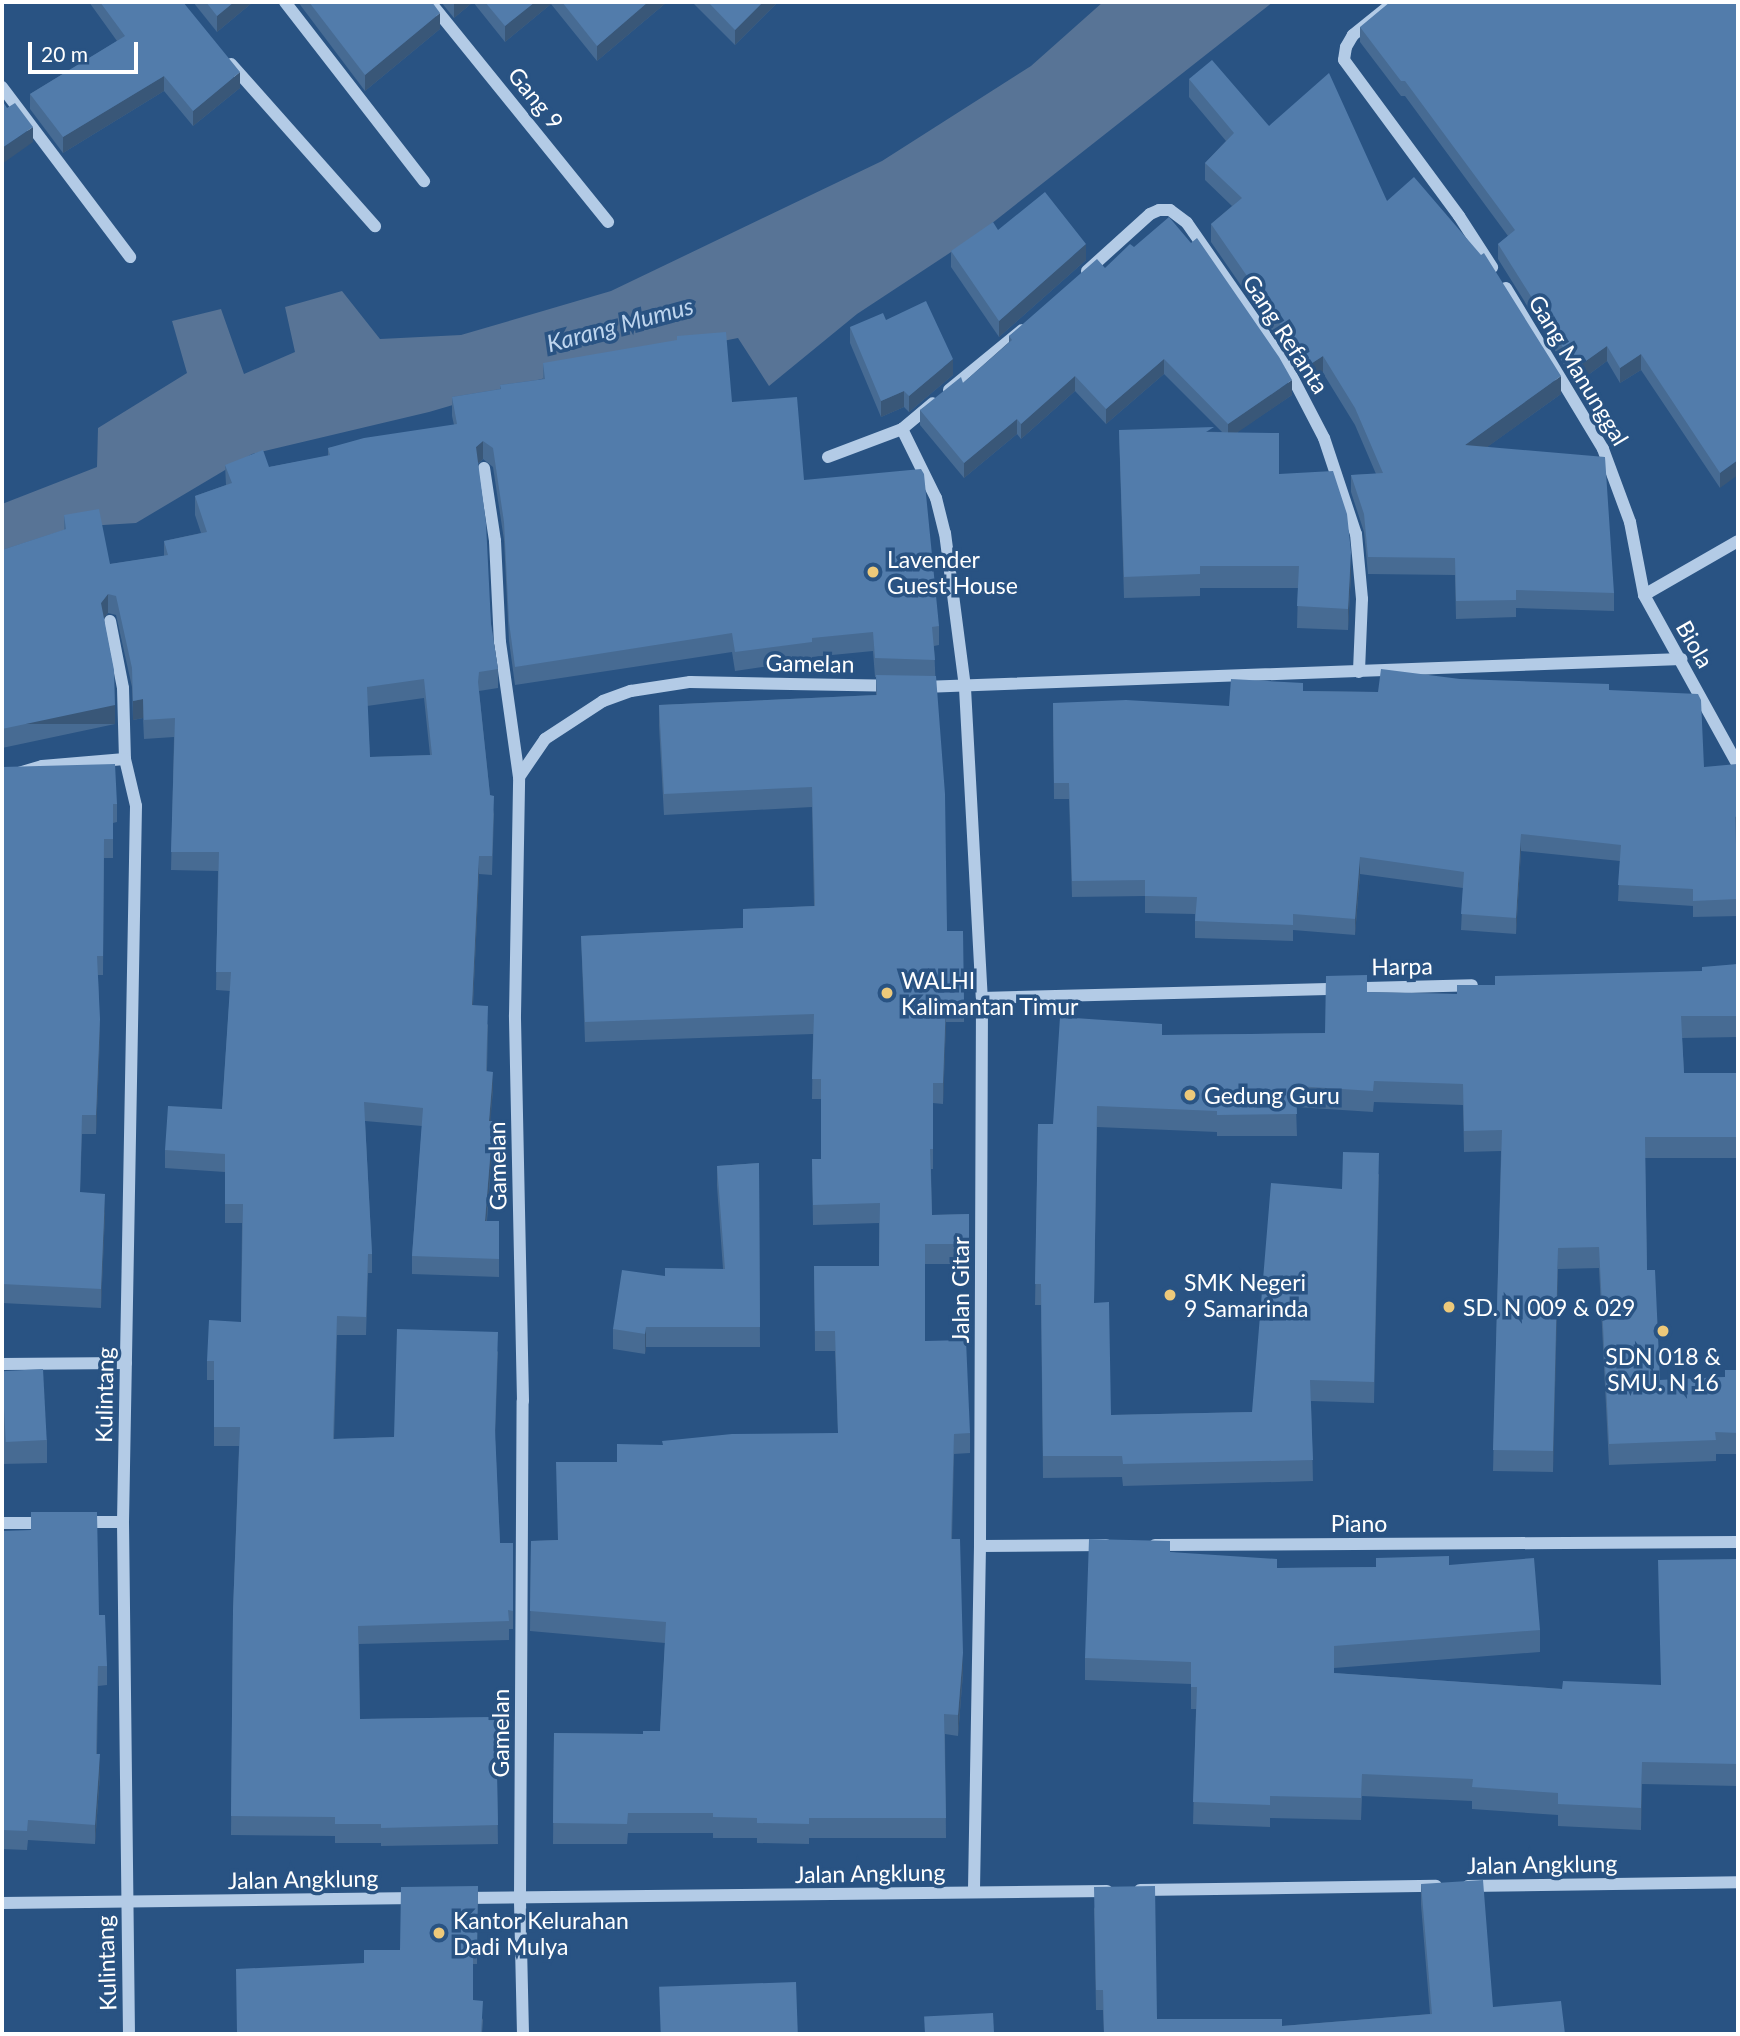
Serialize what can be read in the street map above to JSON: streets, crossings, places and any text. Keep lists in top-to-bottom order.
{
  "streets": {
    "street": [
      "Gang 9",
      "Gang Refanta",
      "Gang Manunggal",
      "Biola",
      "Gamelan",
      "Harpa",
      "Jalan Gitar",
      "Kulintang",
      "Piano",
      "Jalan Angklung"
    ]
  },
  "crossings": [
    ["Gang Refanta", "Gamelan"],
    ["Gang Manunggal", "Biola"],
    ["Biola", "Gamelan"],
    ["Gamelan", "Jalan Gitar"],
    ["Gamelan", "Jalan Angklung"],
    ["Harpa", "Jalan Gitar"],
    ["Jalan Gitar", "Jalan Angklung"],
    ["Kulintang", "Jalan Angklung"]
  ],
  "water": ["Karang Mumus"],
  "places": [
    "Lavender Guest House",
    "WALHI Kalimantan Timur",
    "Gedung Guru",
    "SMK Negeri 9 Samarinda",
    "SD. N 009 & 029",
    "SDN 018 & SMU. N 16",
    "Kantor Kelurahan Dadi Mulya"
  ],
  "scale_bar": "20 m"
}
